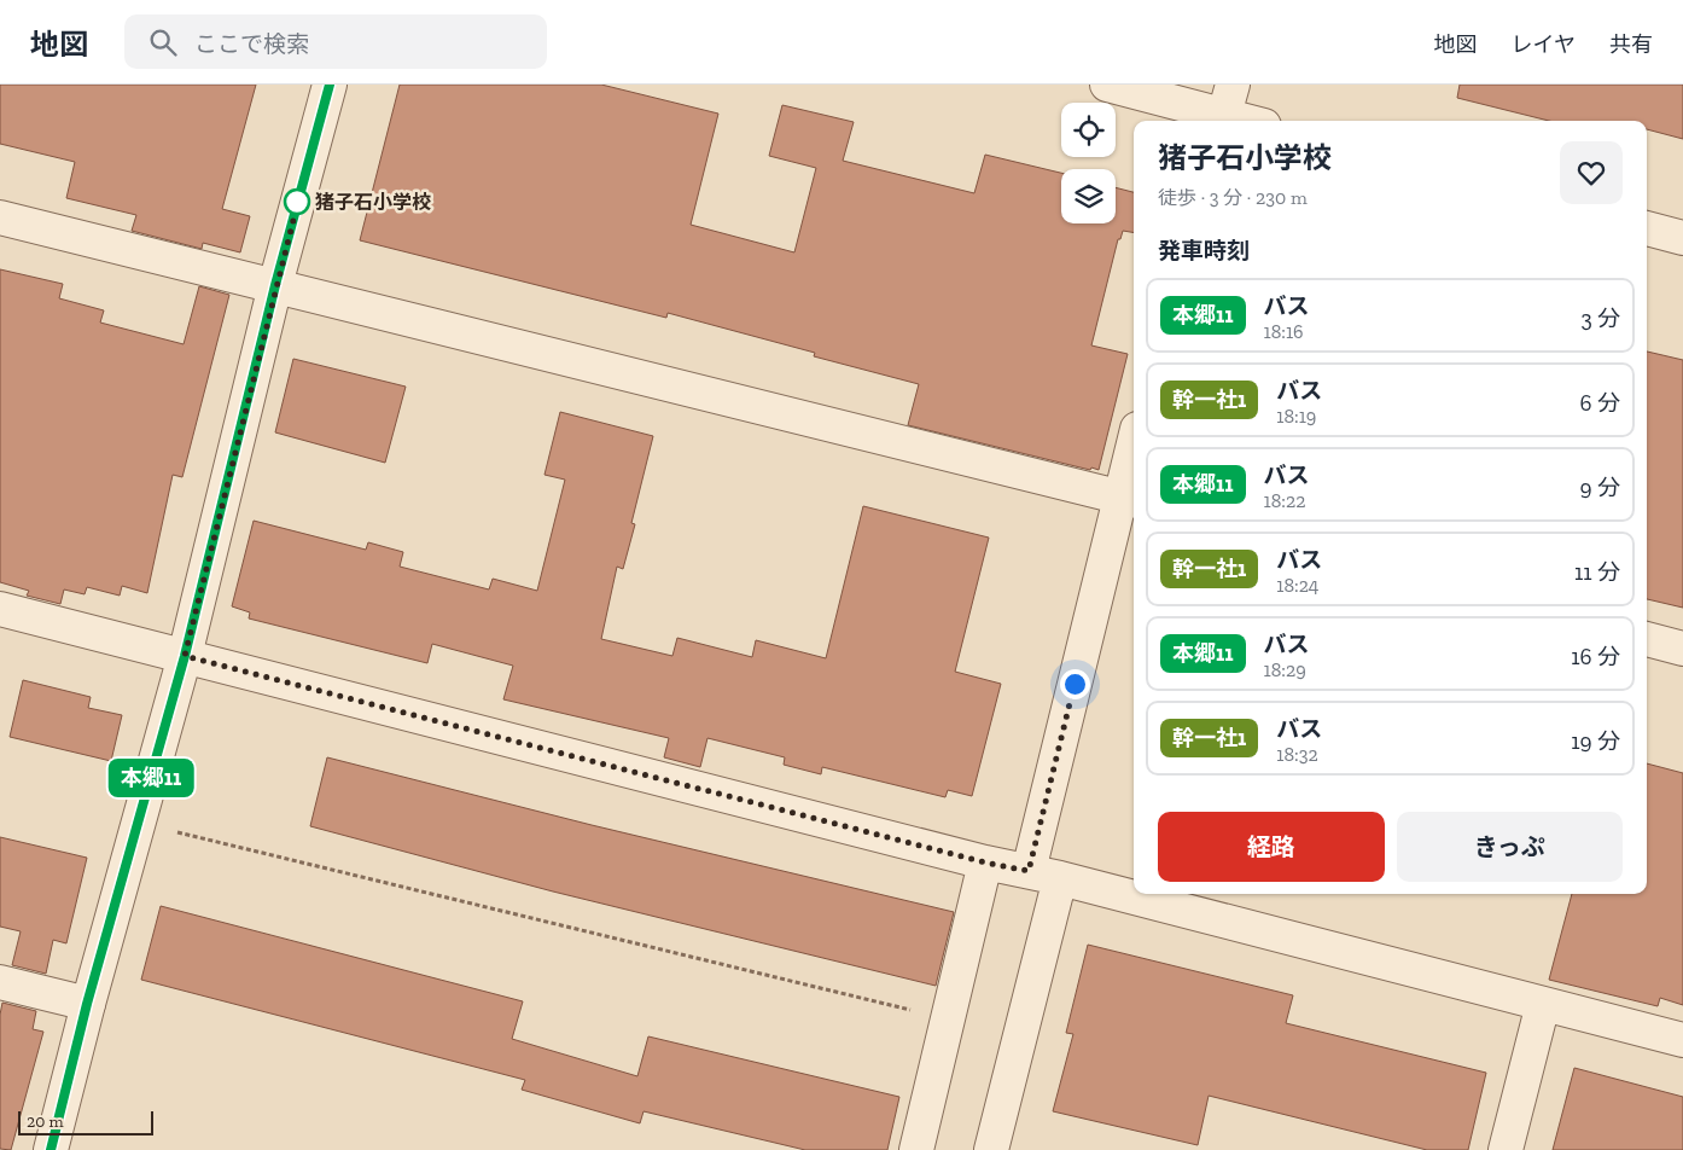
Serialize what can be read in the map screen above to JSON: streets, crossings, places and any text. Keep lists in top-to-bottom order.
{
  "places": ["猪子石小学校"],
  "lines": ["bus line 本郷11"],
  "scale_bar": "20 m",
  "page": {
    "header": "地図",
    "search": "ここで検索",
    "nav": ["地図", "レイヤ", "共有"],
    "on_map": "本郷11",
    "heading": [
      ["猪子石小学校", "徒歩 · 3 分 · 230 m"],
      "発車時刻"
    ],
    "list": [
      {
        "mark": "本郷11",
        "name": "バス",
        "note": "18:16",
        "value": "3 分"
      },
      {
        "mark": "幹一社1",
        "name": "バス",
        "note": "18:19",
        "value": "6 分"
      },
      {
        "mark": "本郷11",
        "name": "バス",
        "note": "18:22",
        "value": "9 分"
      },
      {
        "mark": "幹一社1",
        "name": "バス",
        "note": "18:24",
        "value": "11 分"
      },
      {
        "mark": "本郷11",
        "name": "バス",
        "note": "18:29",
        "value": "16 分"
      },
      {
        "mark": "幹一社1",
        "name": "バス",
        "note": "18:32",
        "value": "19 分"
      }
    ],
    "buttons": ["経路", "きっぷ"],
    "scale": "20 m"
  }
}
